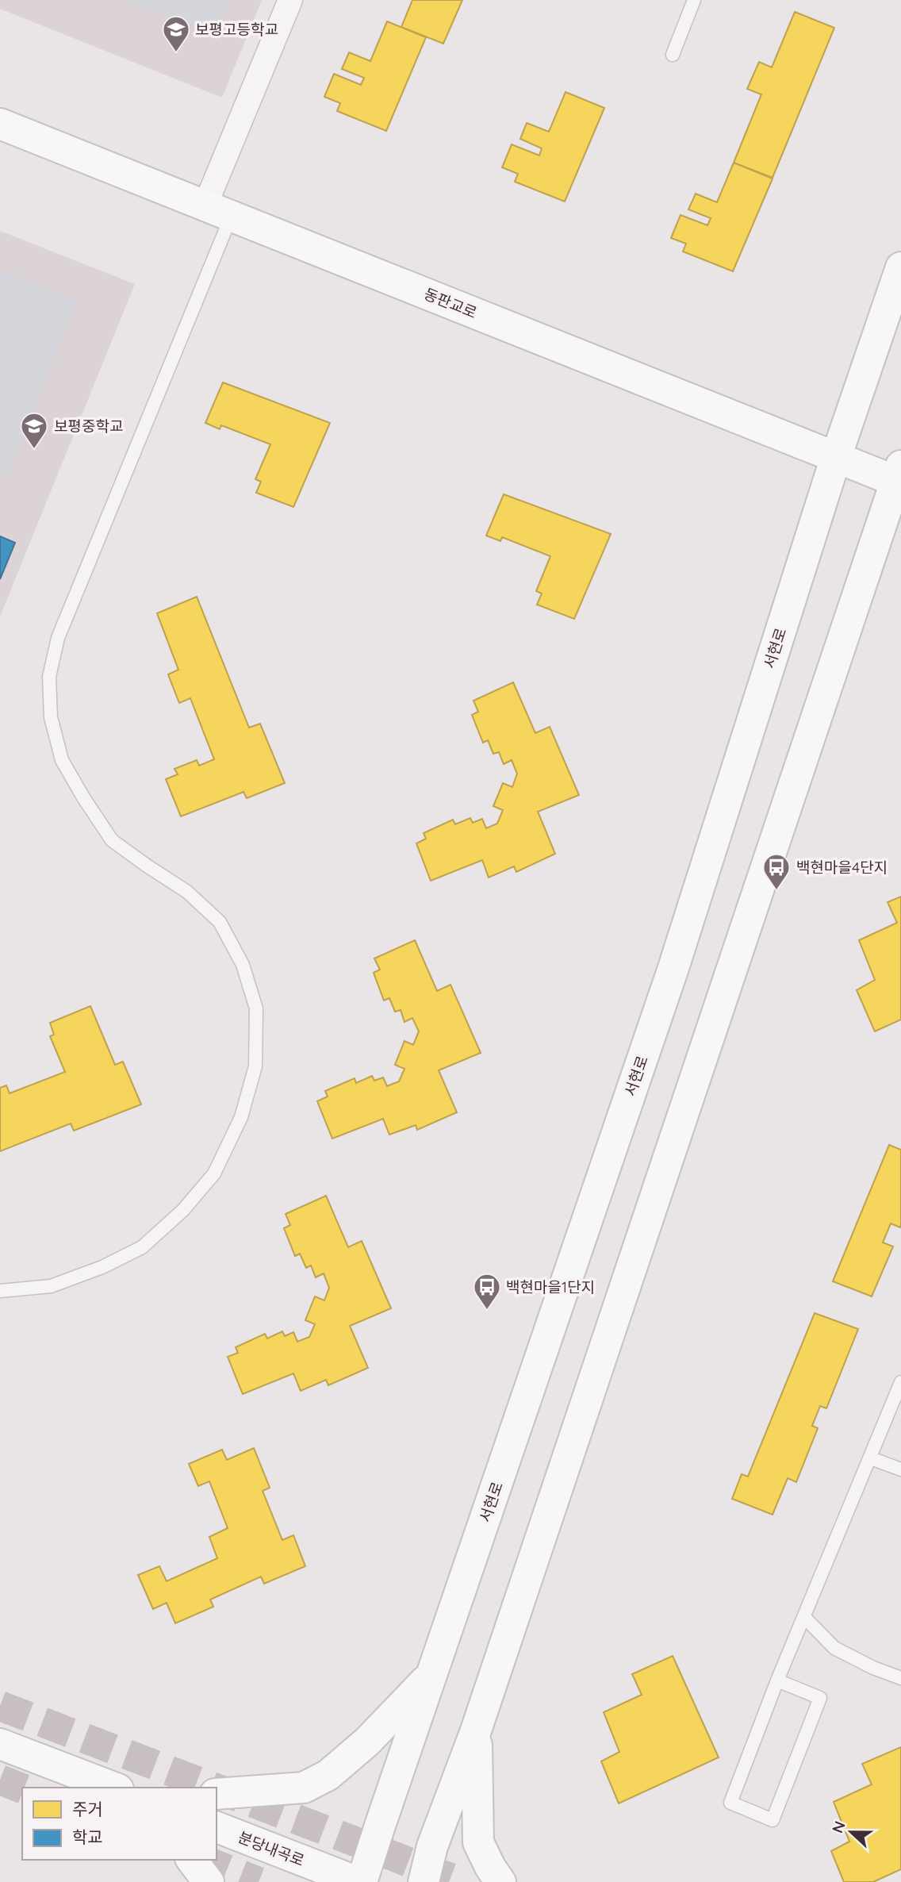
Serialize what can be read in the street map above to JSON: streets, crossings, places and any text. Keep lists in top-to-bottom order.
{
  "streets": {
    "main road": ["동판교로", "서현로", "분당내곡로"]
  },
  "crossings": [
    ["동판교로", "서현로"],
    ["서현로", "분당내곡로"]
  ],
  "places": {
    "school or university": ["보평고등학교", "보평중학교"],
    "bus stop": ["백현마을4단지", "백현마을1단지"]
  },
  "legend": ["주거", "학교"],
  "north": "left"
}
